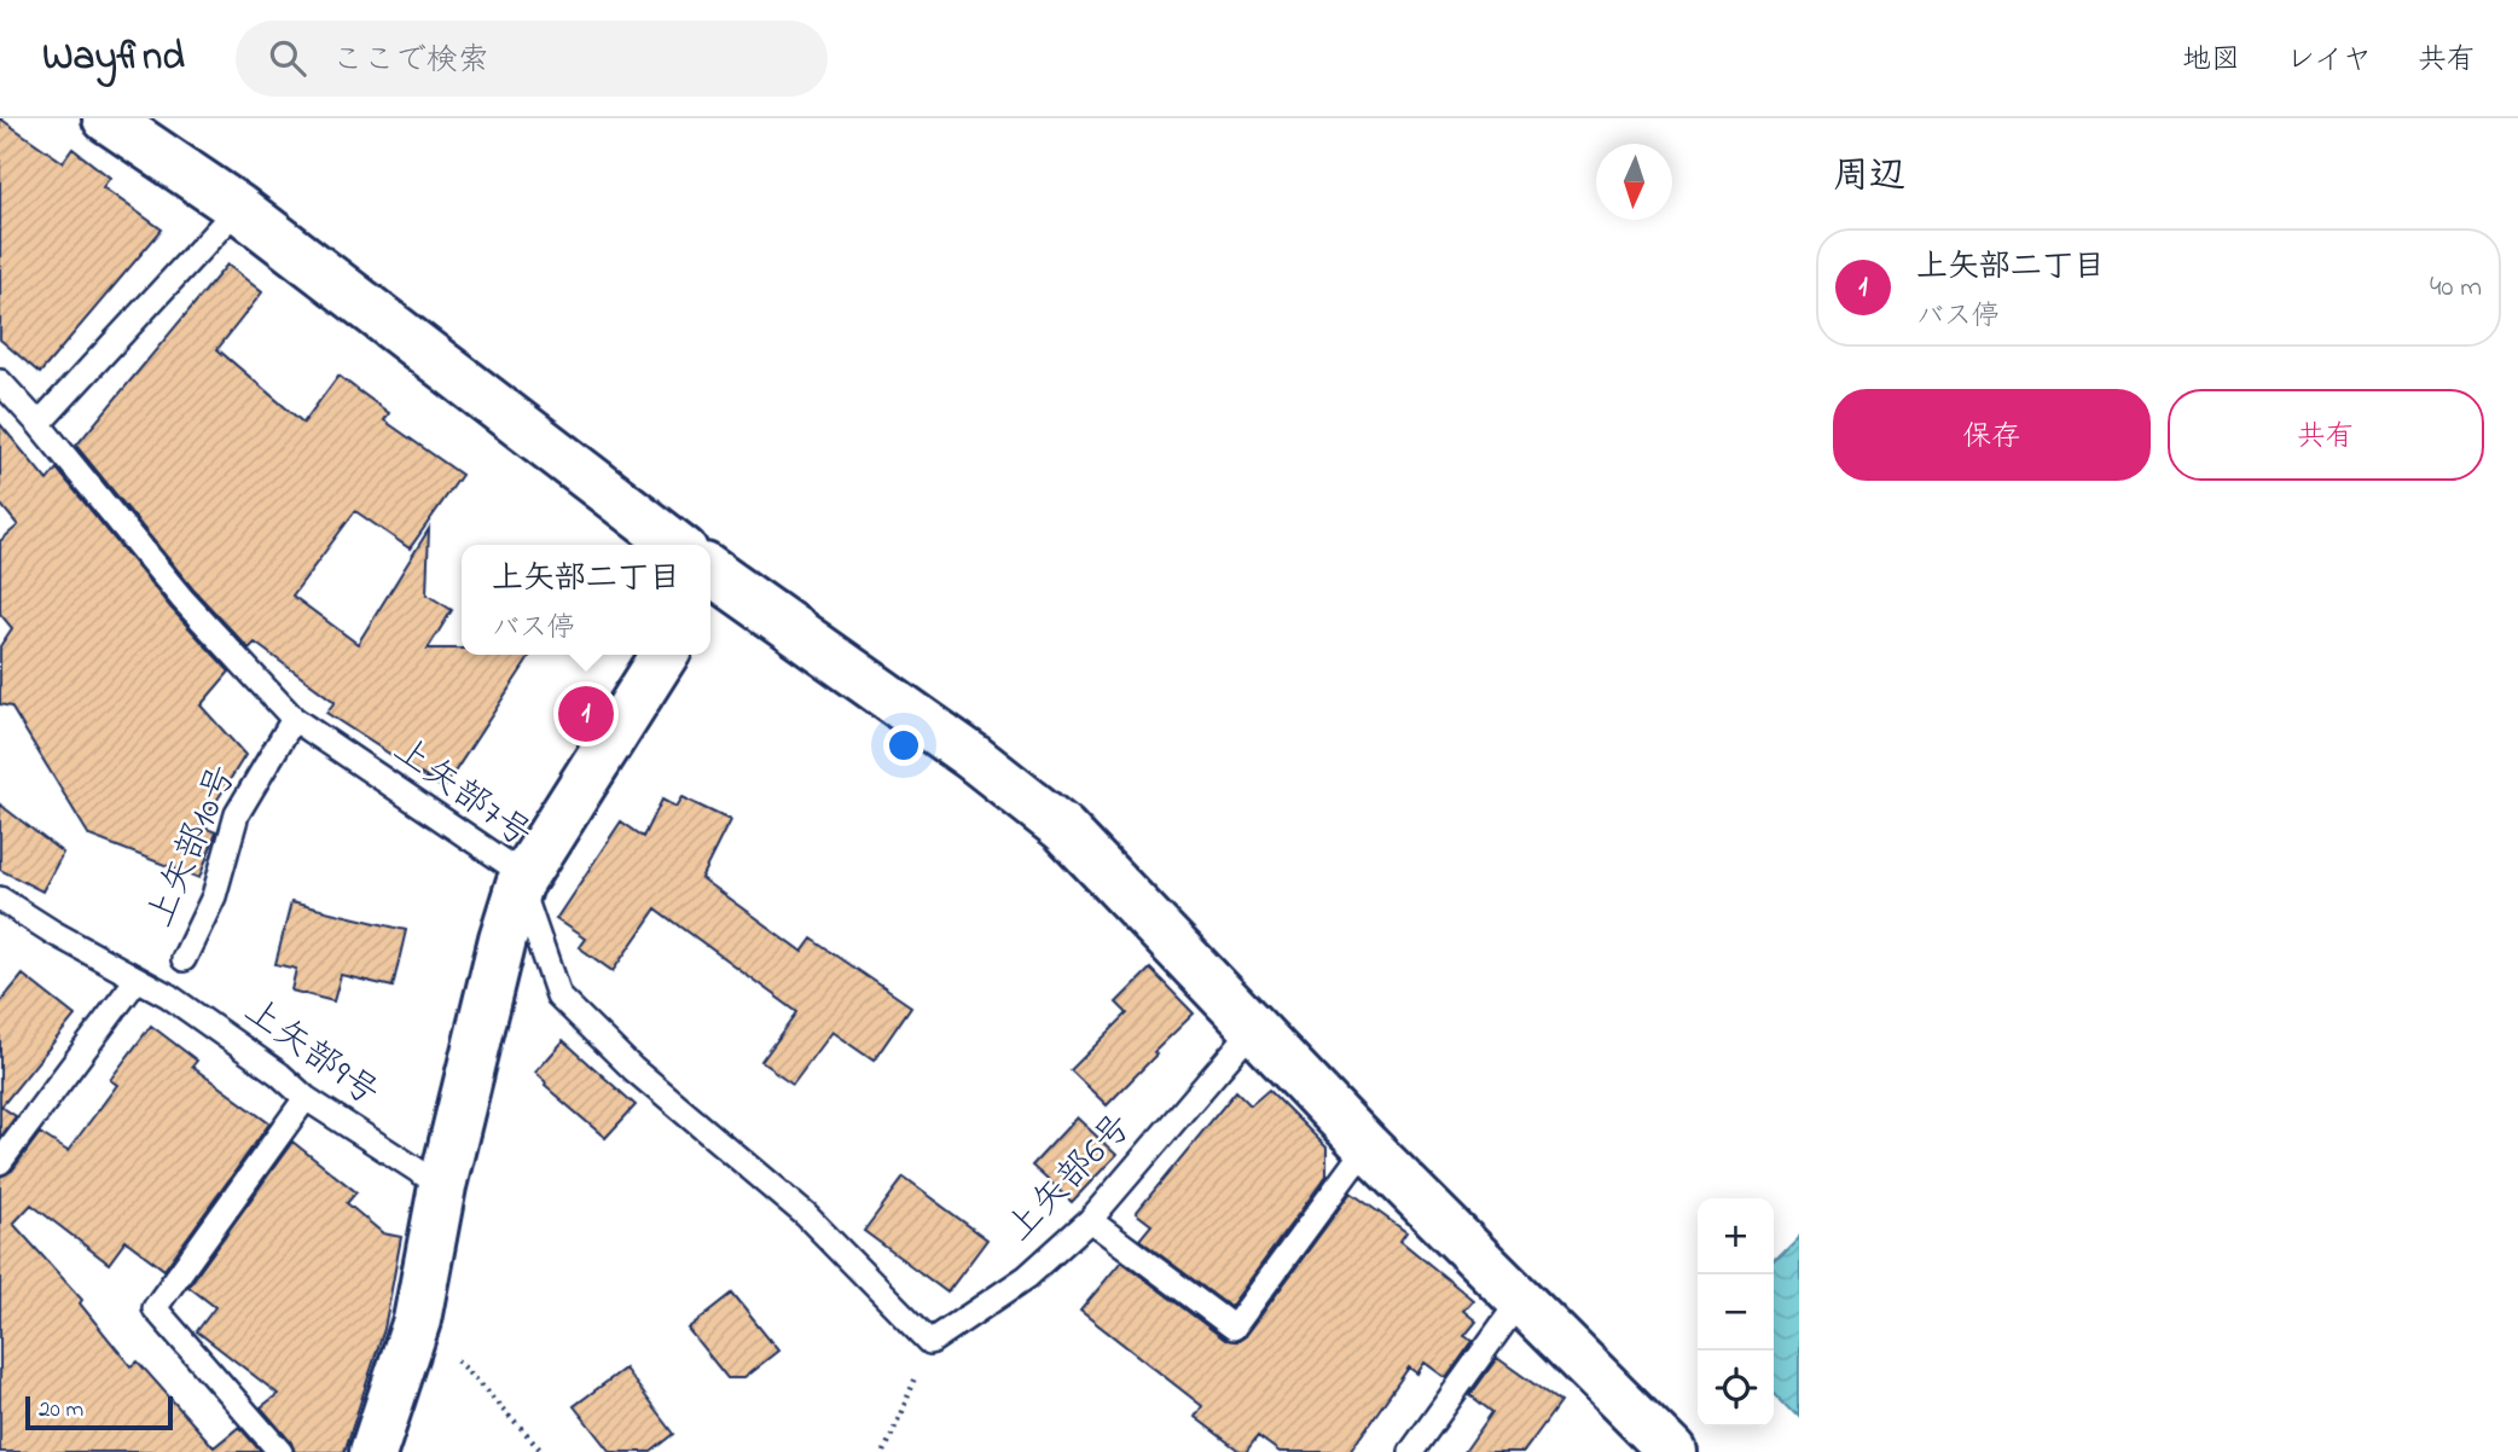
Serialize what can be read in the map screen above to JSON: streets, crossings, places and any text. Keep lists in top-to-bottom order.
{
  "streets": {
    "lane": [
      "上矢部7号",
      "上矢部10号",
      "上矢部9号",
      "上矢部6号"
    ]
  },
  "crossings": [
    ["上矢部7号", "上矢部10号"],
    ["上矢部7号", "上矢部6号"]
  ],
  "scale_bar": "20 m",
  "north": "bottom",
  "page": {
    "header": "Wayfind",
    "search": "ここで検索",
    "nav": ["地図", "レイヤ", "共有"],
    "heading": "周辺",
    "list": [
      {
        "mark": "1",
        "name": "上矢部二丁目",
        "note": "バス停",
        "value": "40 m"
      }
    ],
    "buttons": ["保存", "共有"],
    "popup": ["上矢部二丁目", "バス停"],
    "pins": "1",
    "map_buttons": ["+", "−"],
    "scale": "20 m"
  }
}
